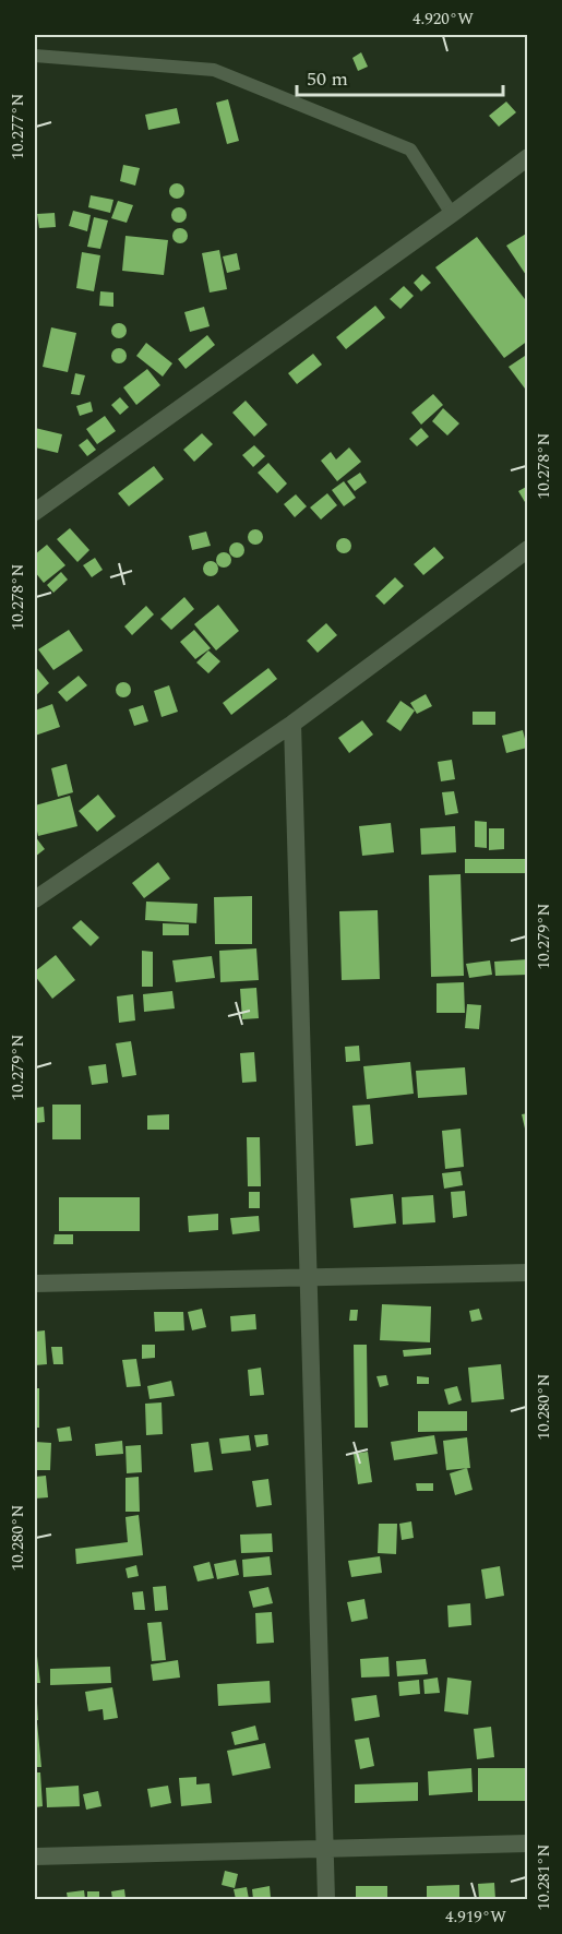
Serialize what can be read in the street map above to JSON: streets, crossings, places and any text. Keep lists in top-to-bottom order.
{
  "scale_bar": "50 m",
  "coordinates": [
    "4.920°W",
    "10.277°N",
    "10.278°N",
    "10.279°N",
    "10.280°N",
    "10.281°N",
    "4.919°W"
  ]
}
